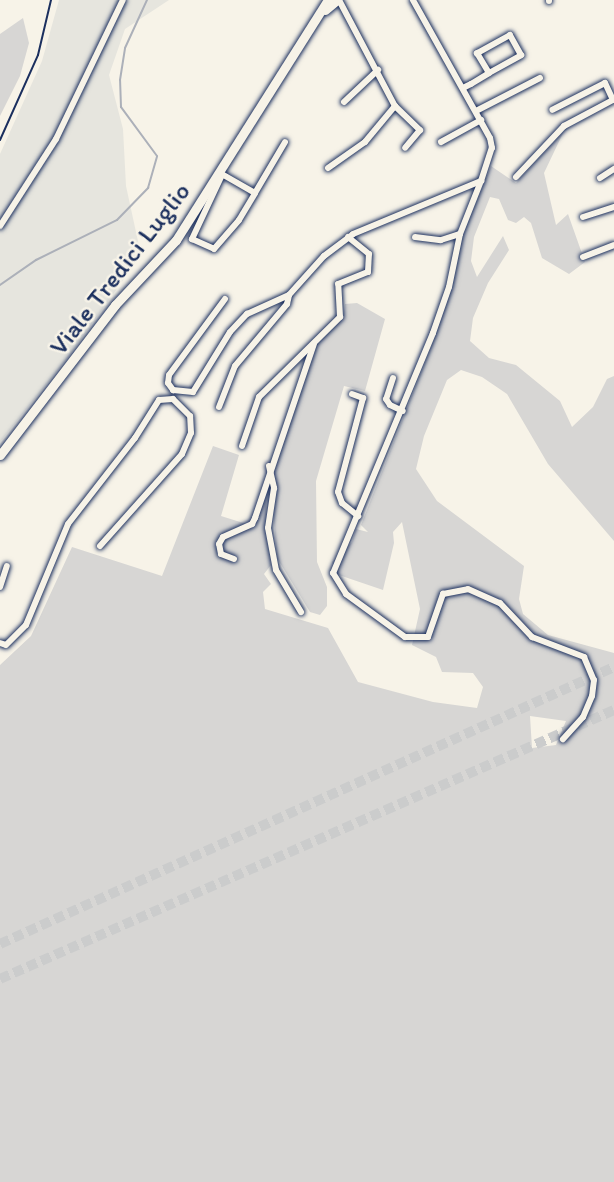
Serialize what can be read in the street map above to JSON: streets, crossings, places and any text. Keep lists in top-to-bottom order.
{
  "streets": {
    "main road": ["Viale Tredici Luglio"]
  }
}
